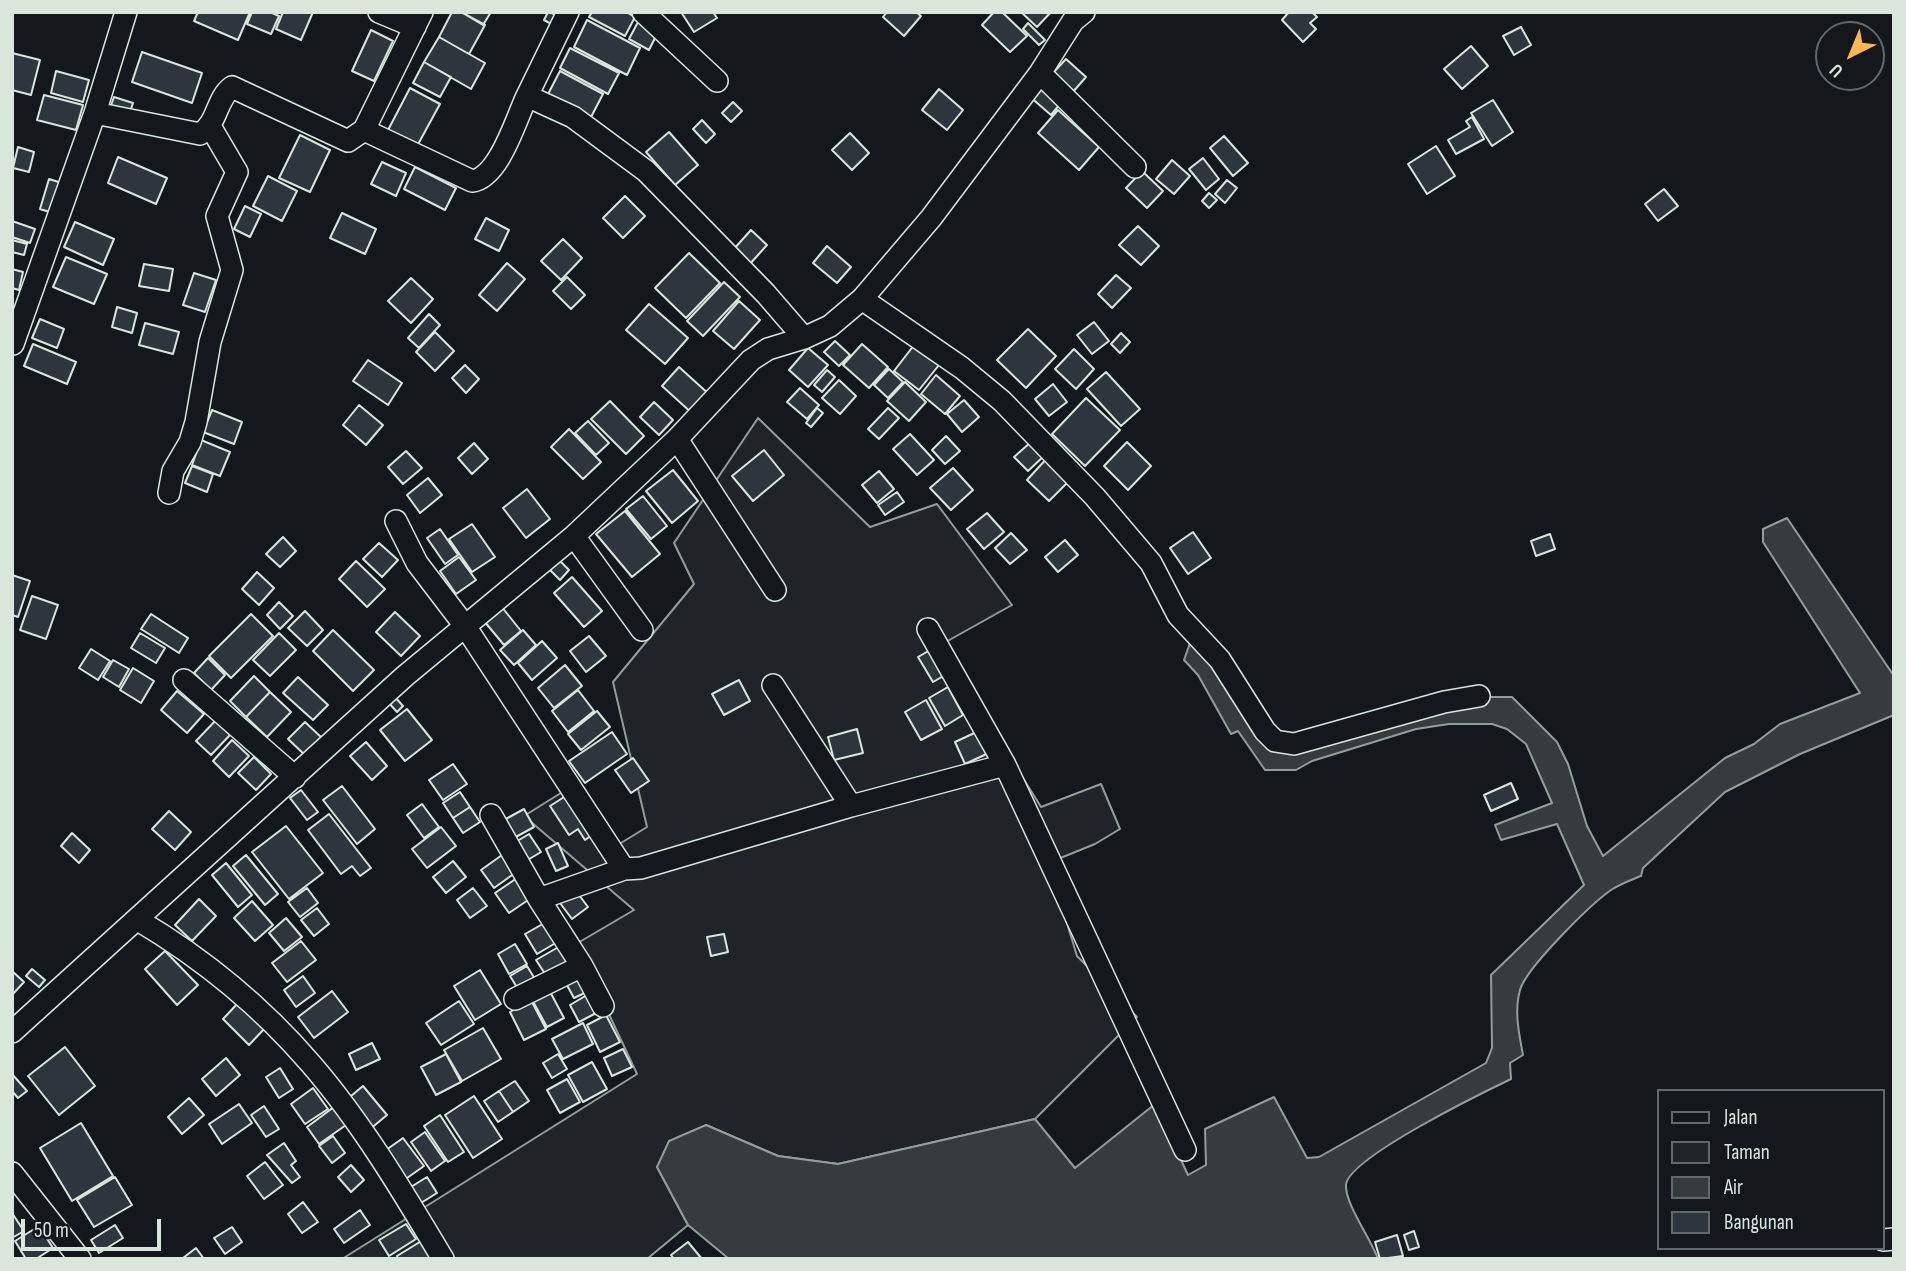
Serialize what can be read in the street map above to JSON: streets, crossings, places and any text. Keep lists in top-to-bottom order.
{
  "legend": [
    "Jalan",
    "Taman",
    "Air",
    "Bangunan"
  ],
  "scale_bar": "50 m",
  "north": "bottom left"
}
